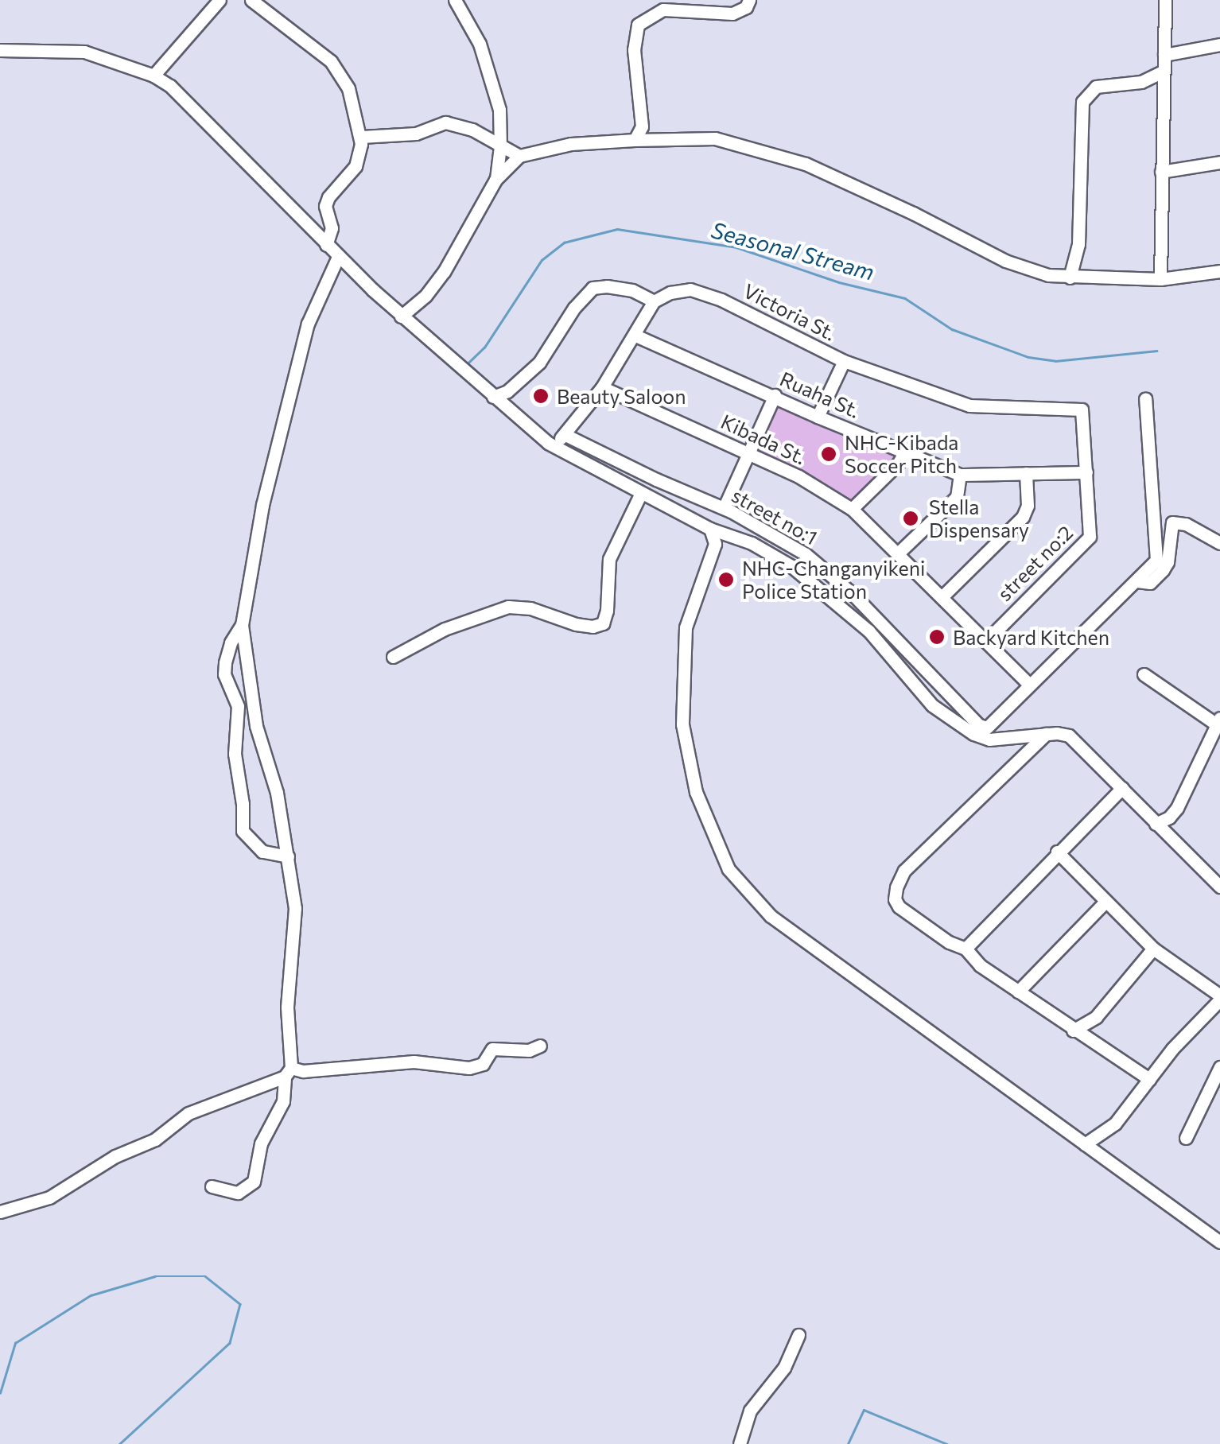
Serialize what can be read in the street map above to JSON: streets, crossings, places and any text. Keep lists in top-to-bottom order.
{
  "streets": {
    "street": [
      "Victoria St.",
      "Ruaha St.",
      "Kibada St.",
      "street no:1",
      "street no:2"
    ]
  },
  "crossings": [
    ["Victoria St.", "street no:2"],
    ["Ruaha St.", "street no:2"],
    ["Kibada St.", "street no:1"],
    ["Kibada St.", "street no:2"]
  ],
  "water": ["Seasonal Stream"],
  "places": [
    "Beauty Saloon",
    "NHC-Kibada Soccer Pitch",
    "Stella Dispensary",
    "NHC-Changanyikeni Police Station",
    "Backyard Kitchen"
  ]
}
